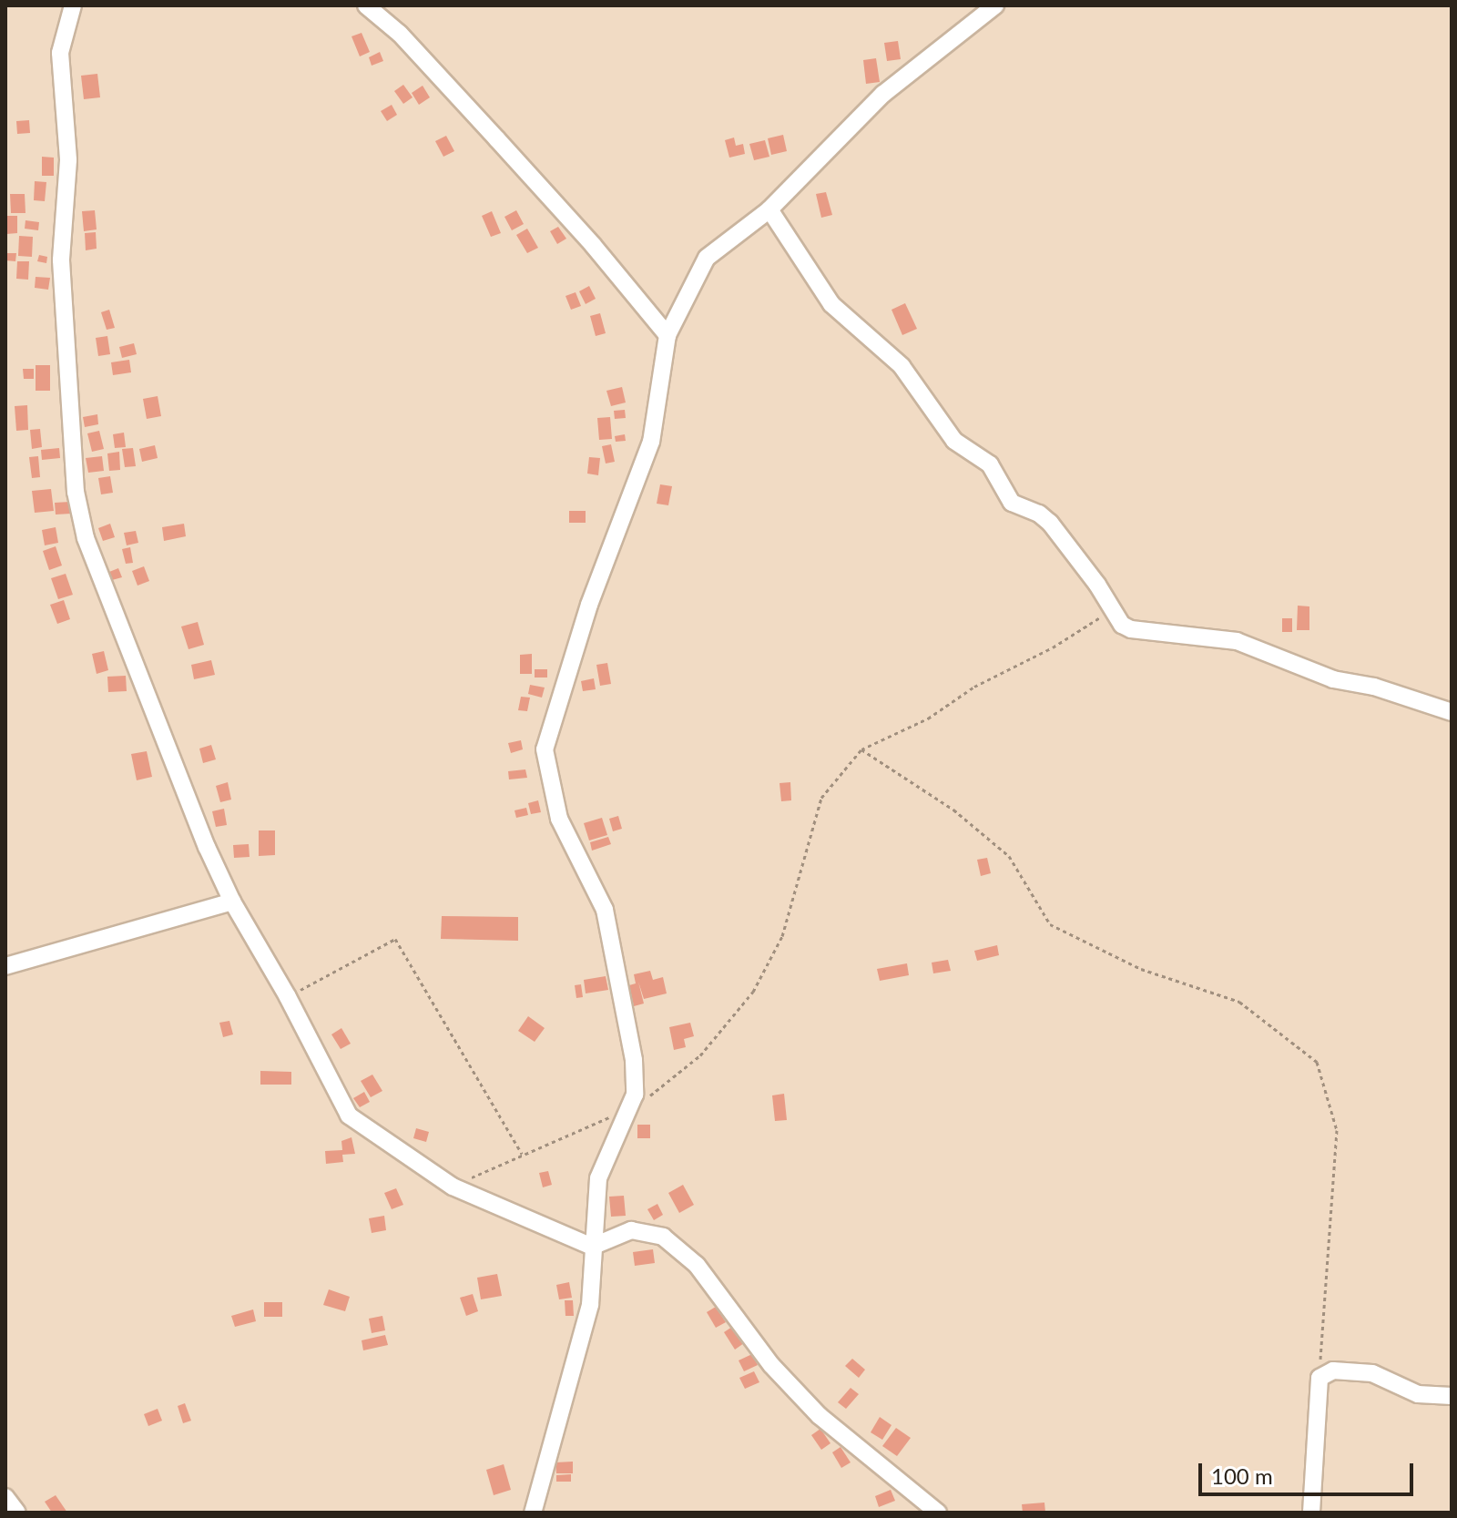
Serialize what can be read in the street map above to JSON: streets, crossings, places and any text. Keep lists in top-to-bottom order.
{
  "scale_bar": "100 m"
}
